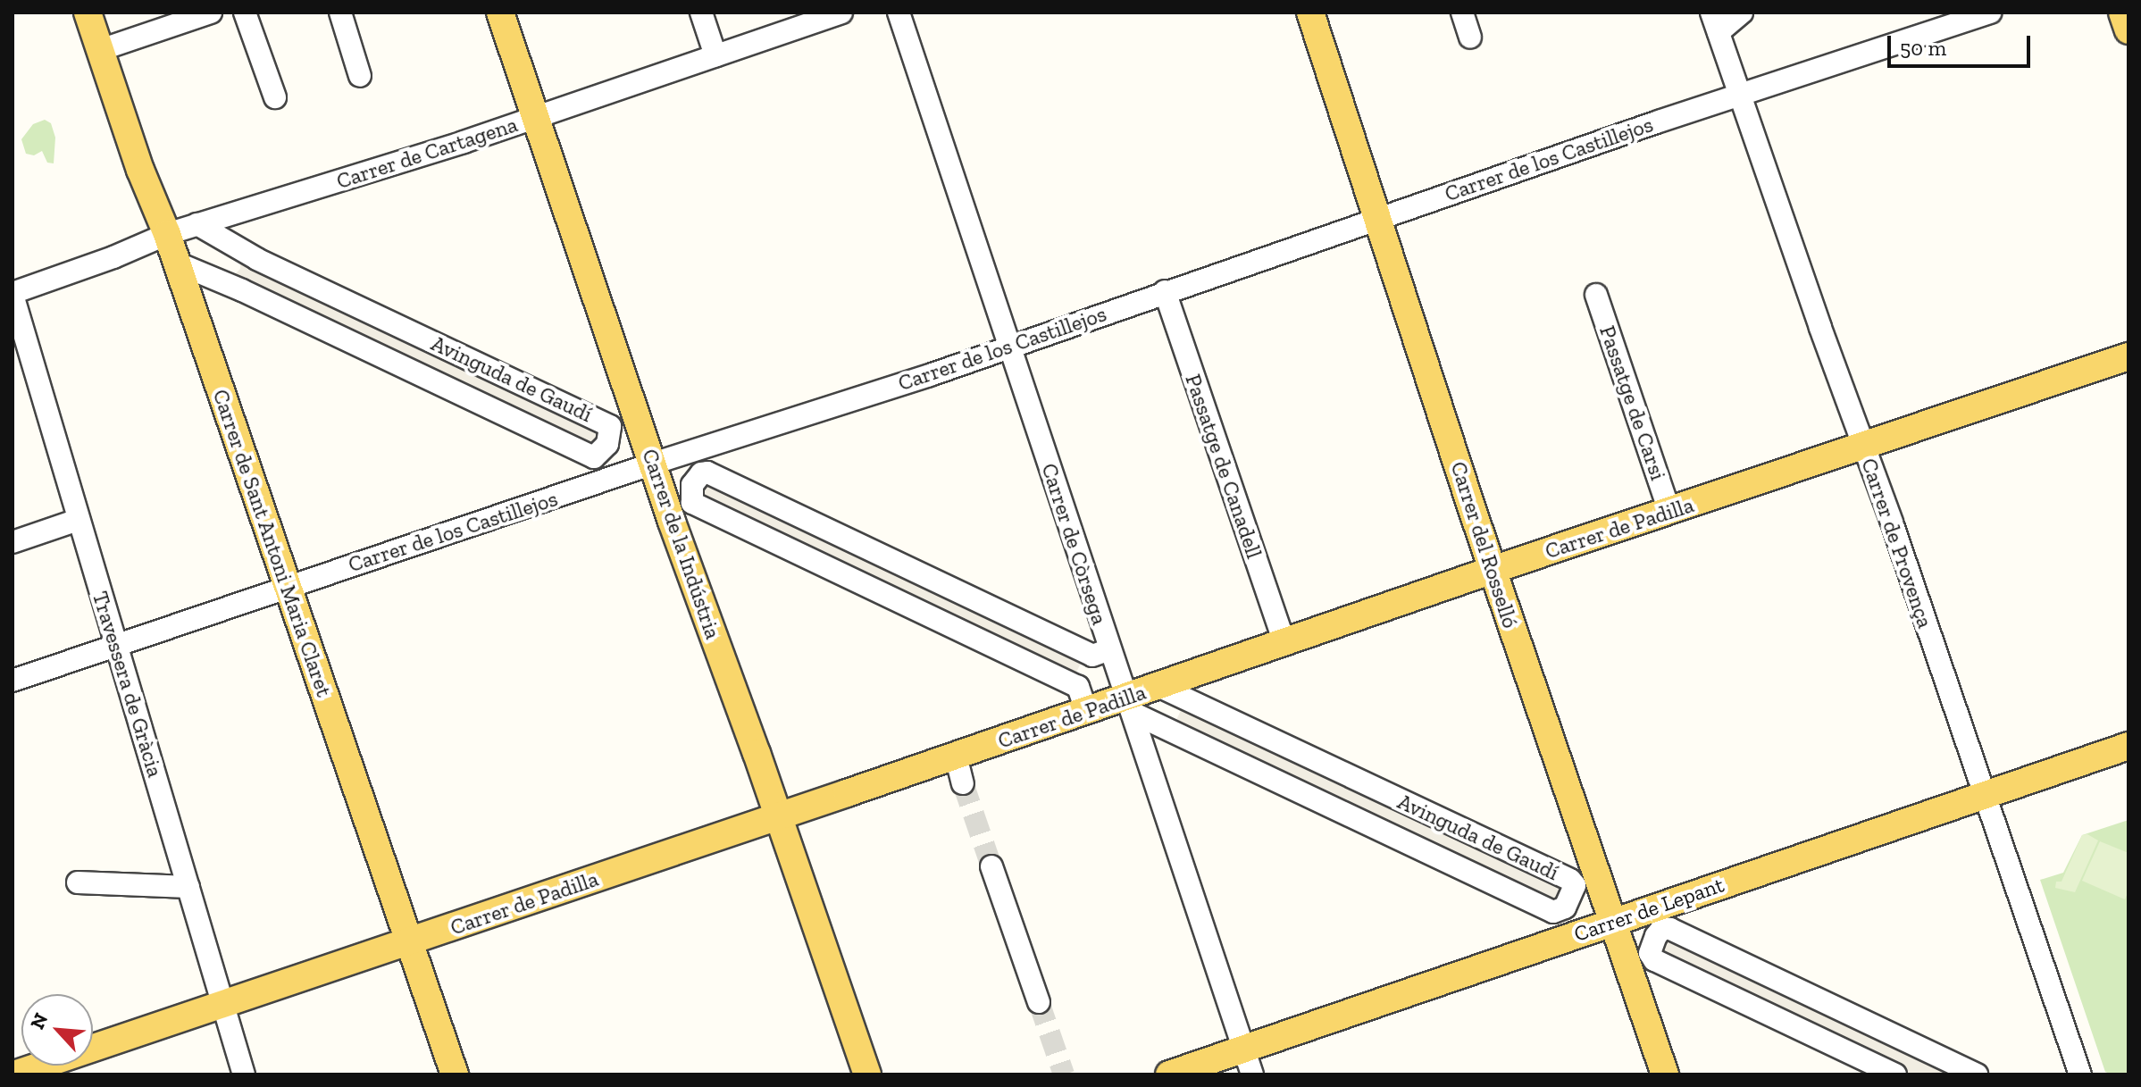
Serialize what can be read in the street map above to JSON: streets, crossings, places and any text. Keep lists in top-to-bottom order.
{
  "streets": {
    "main road": [
      "Carrer de Padilla",
      "Carrer de Sant Antoni Maria Claret",
      "Carrer de la Indústria",
      "Carrer del Rosselló",
      "Carrer de Lepant"
    ],
    "street": [
      "Carrer de Cartagena",
      "Carrer de los Castillejos",
      "Avinguda de Gaudí",
      "Passatge de Carsi",
      "Passatge de Canadell",
      "Carrer de Provença",
      "Carrer de Còrsega",
      "Travessera de Gràcia"
    ]
  },
  "crossings": [
    ["Carrer de Cartagena", "Avinguda de Gaudí"],
    ["Carrer de Cartagena", "Carrer de Sant Antoni Maria Claret"],
    ["Carrer de Cartagena", "Carrer de la Indústria"],
    ["Carrer de Cartagena", "Travessera de Gràcia"],
    ["Carrer de los Castillejos", "Passatge de Canadell"],
    ["Carrer de los Castillejos", "Carrer de Sant Antoni Maria Claret"],
    ["Carrer de los Castillejos", "Carrer de Provença"],
    ["Carrer de los Castillejos", "Carrer de la Indústria"],
    ["Carrer de los Castillejos", "Carrer de Còrsega"],
    ["Carrer de los Castillejos", "Carrer del Rosselló"],
    ["Carrer de los Castillejos", "Travessera de Gràcia"],
    ["Avinguda de Gaudí", "Carrer de Padilla"],
    ["Avinguda de Gaudí", "Carrer de Sant Antoni Maria Claret"],
    ["Avinguda de Gaudí", "Carrer de Còrsega"],
    ["Passatge de Carsi", "Carrer de Padilla"],
    ["Passatge de Canadell", "Carrer de Padilla"],
    ["Carrer de Padilla", "Carrer de Sant Antoni Maria Claret"],
    ["Carrer de Padilla", "Carrer de Provença"],
    ["Carrer de Padilla", "Carrer de la Indústria"],
    ["Carrer de Padilla", "Carrer de Còrsega"],
    ["Carrer de Padilla", "Carrer del Rosselló"],
    ["Carrer de Padilla", "Travessera de Gràcia"],
    ["Carrer de Provença", "Carrer de Lepant"],
    ["Carrer de Còrsega", "Carrer de Lepant"],
    ["Carrer del Rosselló", "Carrer de Lepant"]
  ],
  "scale_bar": "50 m",
  "north": "top left"
}
